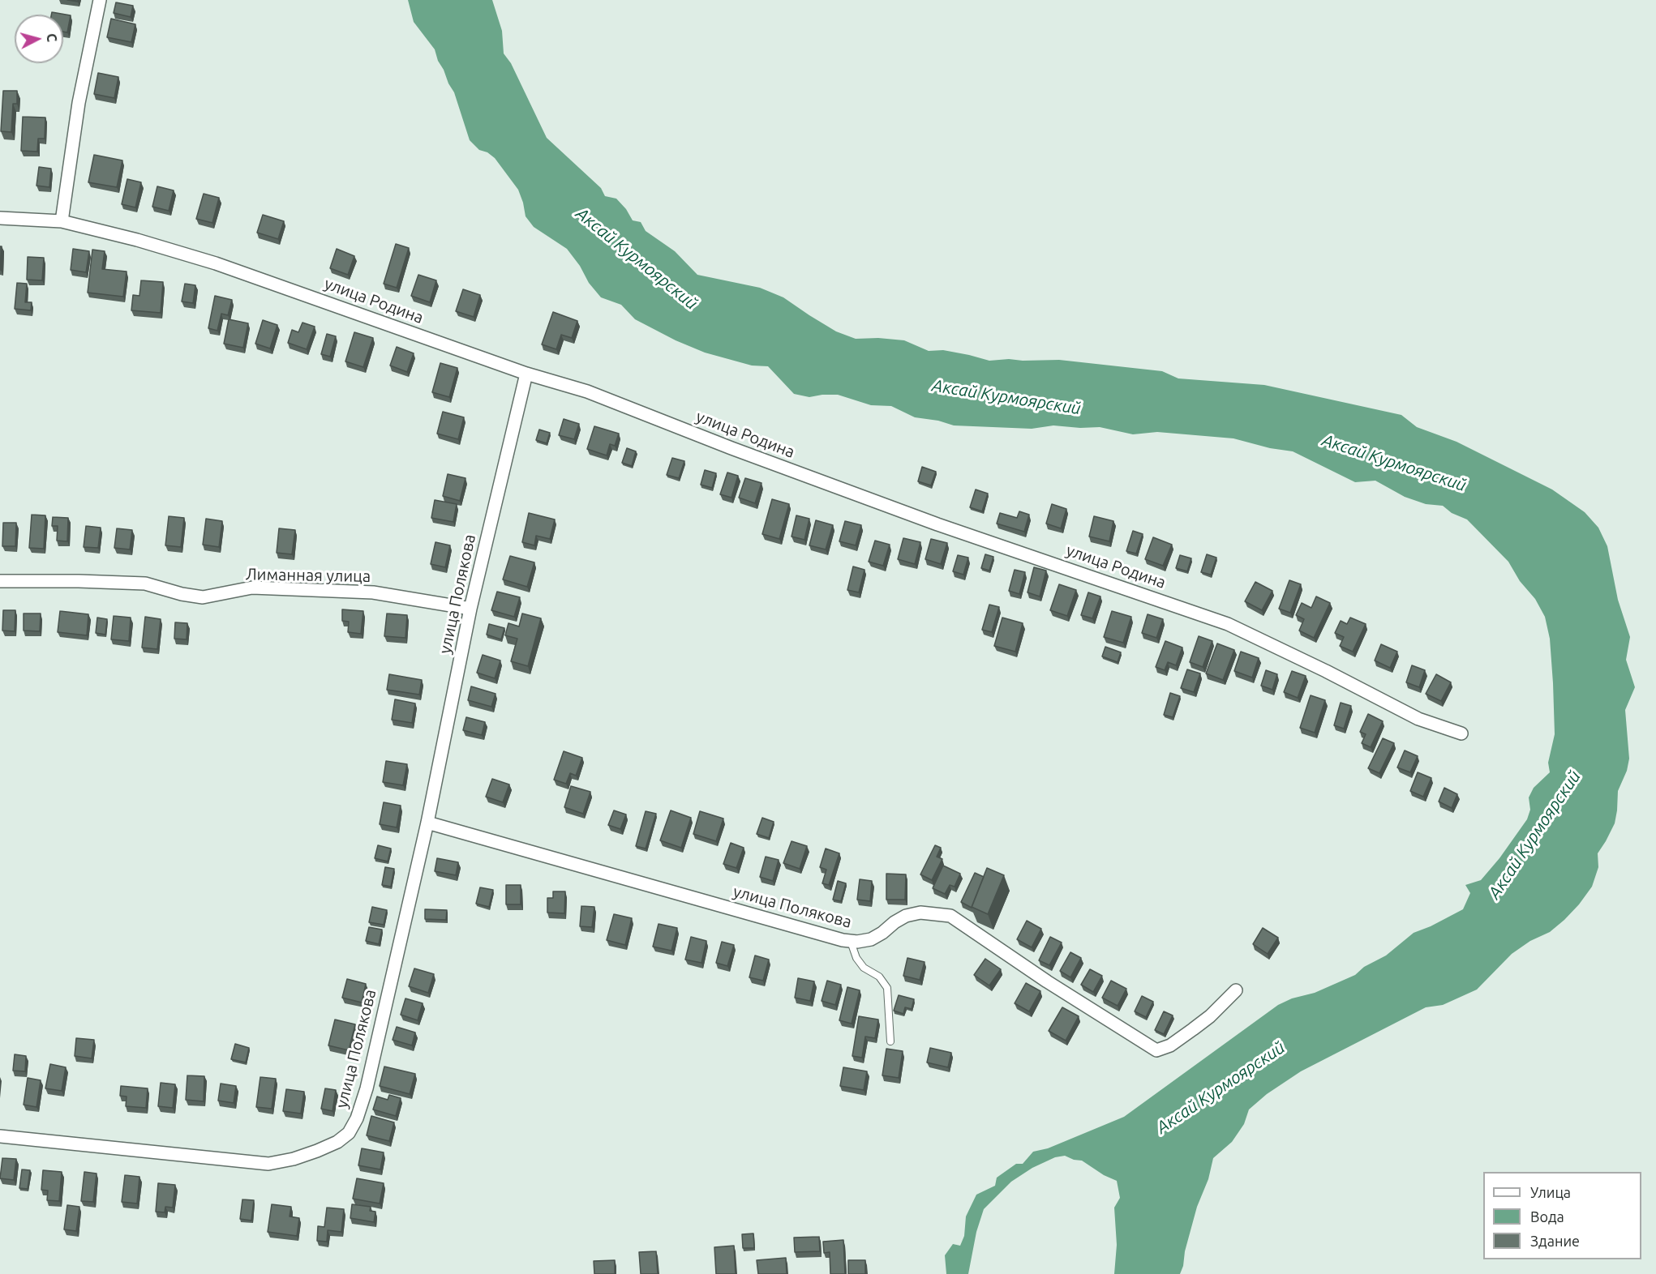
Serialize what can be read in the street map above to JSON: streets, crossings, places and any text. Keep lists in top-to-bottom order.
{
  "streets": {
    "street": ["улица Родина", "Лиманная улица", "улица Полякова"]
  },
  "crossings": [
    ["улица Родина", "улица Полякова"],
    ["Лиманная улица", "улица Полякова"]
  ],
  "water": ["Аксай Курмоярский"],
  "legend": ["Улица", "Вода", "Здание"],
  "north": "right"
}
